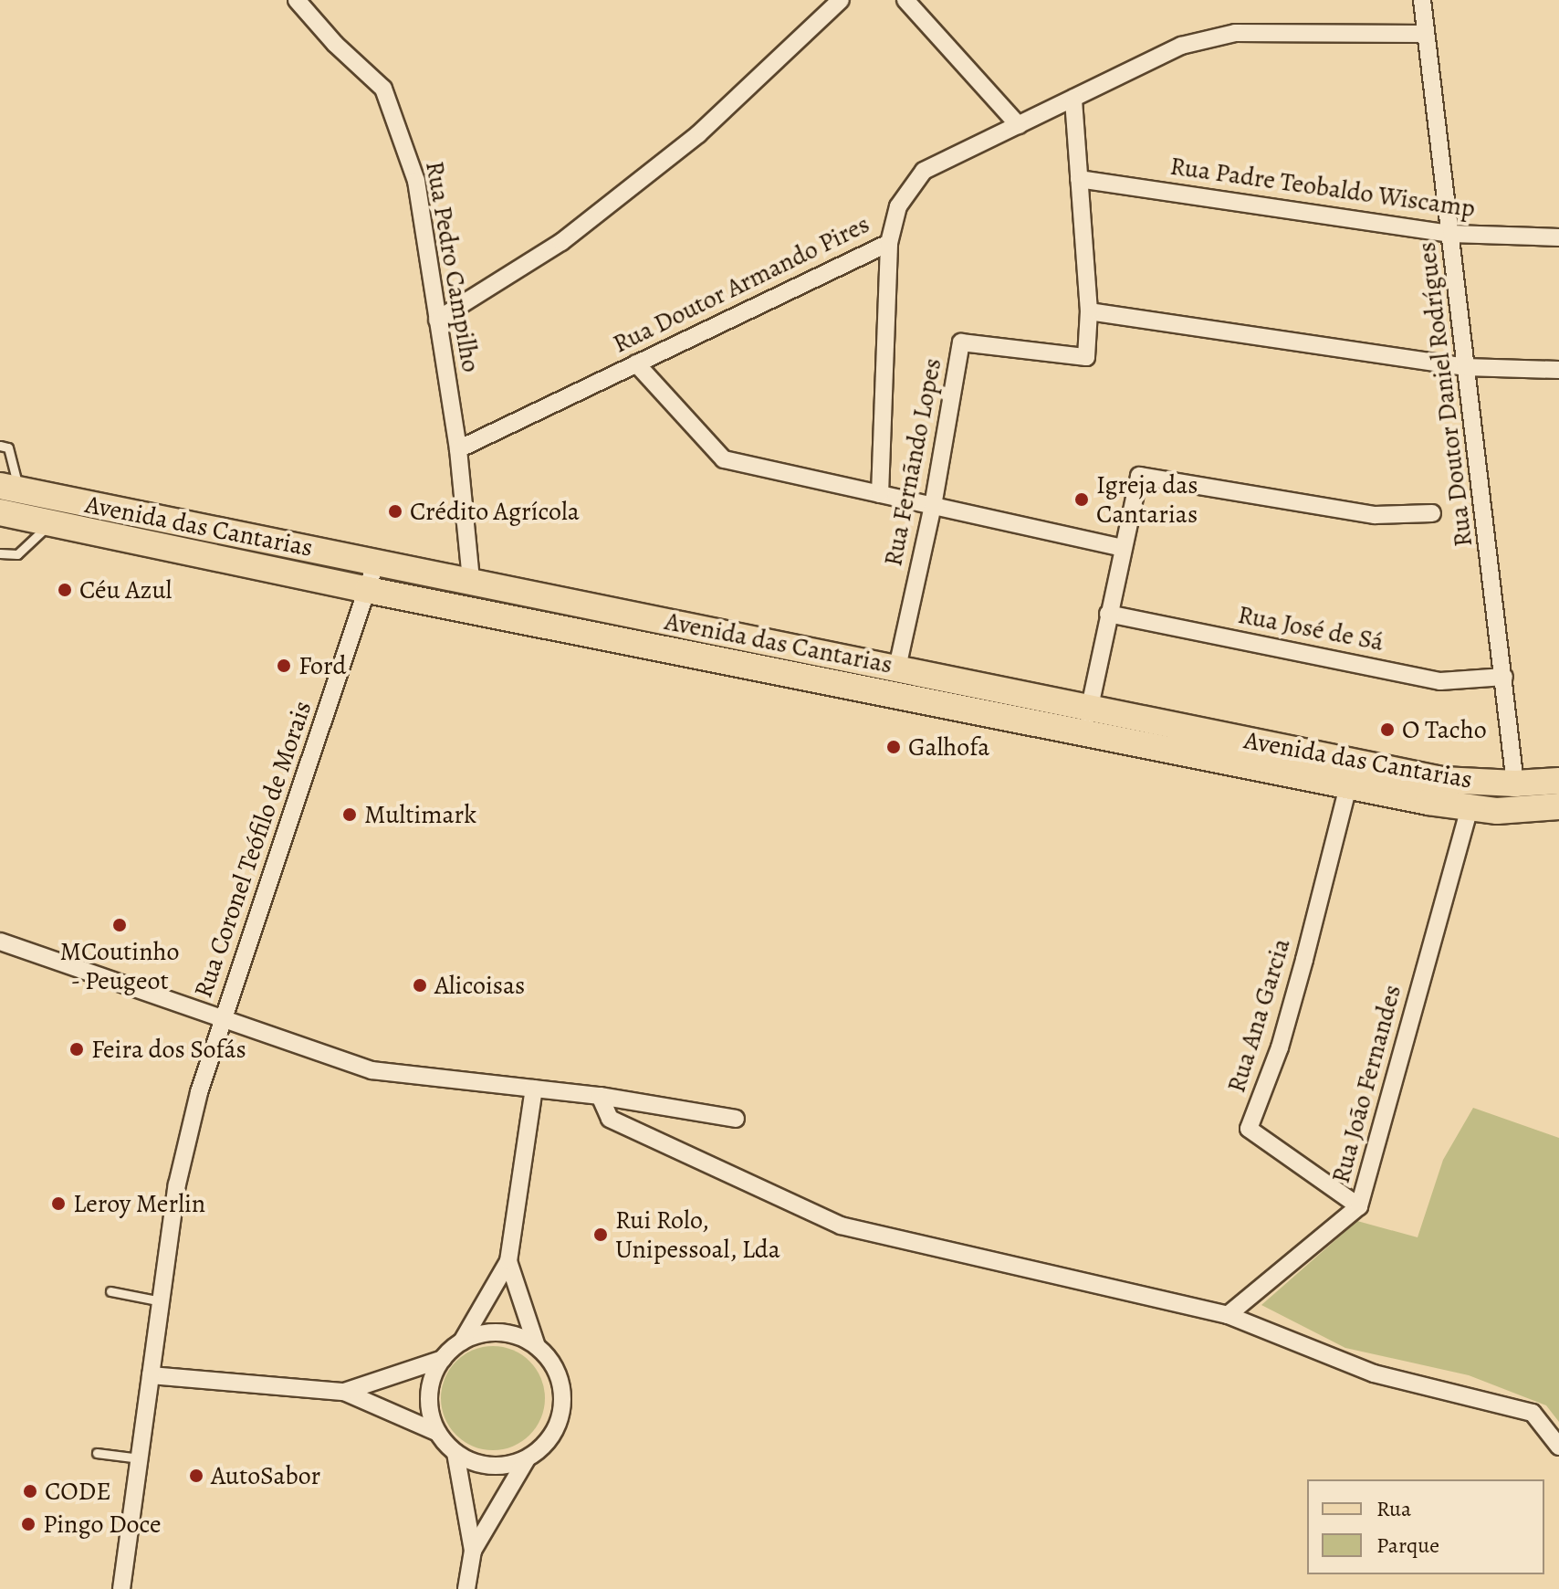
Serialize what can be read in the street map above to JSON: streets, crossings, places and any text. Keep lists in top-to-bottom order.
{
  "streets": {
    "main road": ["Avenida das Cantarias"],
    "street": [
      "Rua Padre Teobaldo Wiscamp",
      "Rua Pedro Campilho",
      "Rua Doutor Armando Pires",
      "Rua Doutor Daniel Rodrígues",
      "Rua Fernãndo Lopes",
      "Rua José de Sá",
      "Rua Coronel Teófilo de Morais",
      "Rua Ana Garcia",
      "Rua João Fernandes"
    ]
  },
  "crossings": [
    ["Rua Padre Teobaldo Wiscamp", "Rua Doutor Daniel Rodrígues"],
    ["Rua Padre Teobaldo Wiscamp", "Rua Fernãndo Lopes"],
    ["Rua Pedro Campilho", "Rua Doutor Armando Pires"],
    ["Rua Pedro Campilho", "Avenida das Cantarias"],
    ["Rua Doutor Armando Pires", "Rua Doutor Daniel Rodrígues"],
    ["Rua Doutor Armando Pires", "Rua Fernãndo Lopes"],
    ["Rua Doutor Daniel Rodrígues", "Avenida das Cantarias"],
    ["Rua Doutor Daniel Rodrígues", "Rua José de Sá"],
    ["Rua Fernãndo Lopes", "Avenida das Cantarias"],
    ["Avenida das Cantarias", "Rua Coronel Teófilo de Morais"],
    ["Avenida das Cantarias", "Rua Ana Garcia"],
    ["Avenida das Cantarias", "Rua João Fernandes"],
    ["Rua Ana Garcia", "Rua João Fernandes"]
  ],
  "places": [
    "Igreja das Cantarias",
    "Crédito Agrícola",
    "Céu Azul",
    "Ford",
    "O Tacho",
    "Galhofa",
    "Multimark",
    "MCoutinho - Peugeot",
    "Alicoisas",
    "Feira dos Sofás",
    "Leroy Merlin",
    "Rui Rolo, Unipessoal, Lda",
    "AutoSabor",
    "CODE",
    "Pingo Doce"
  ],
  "legend": ["Rua", "Parque"]
}
